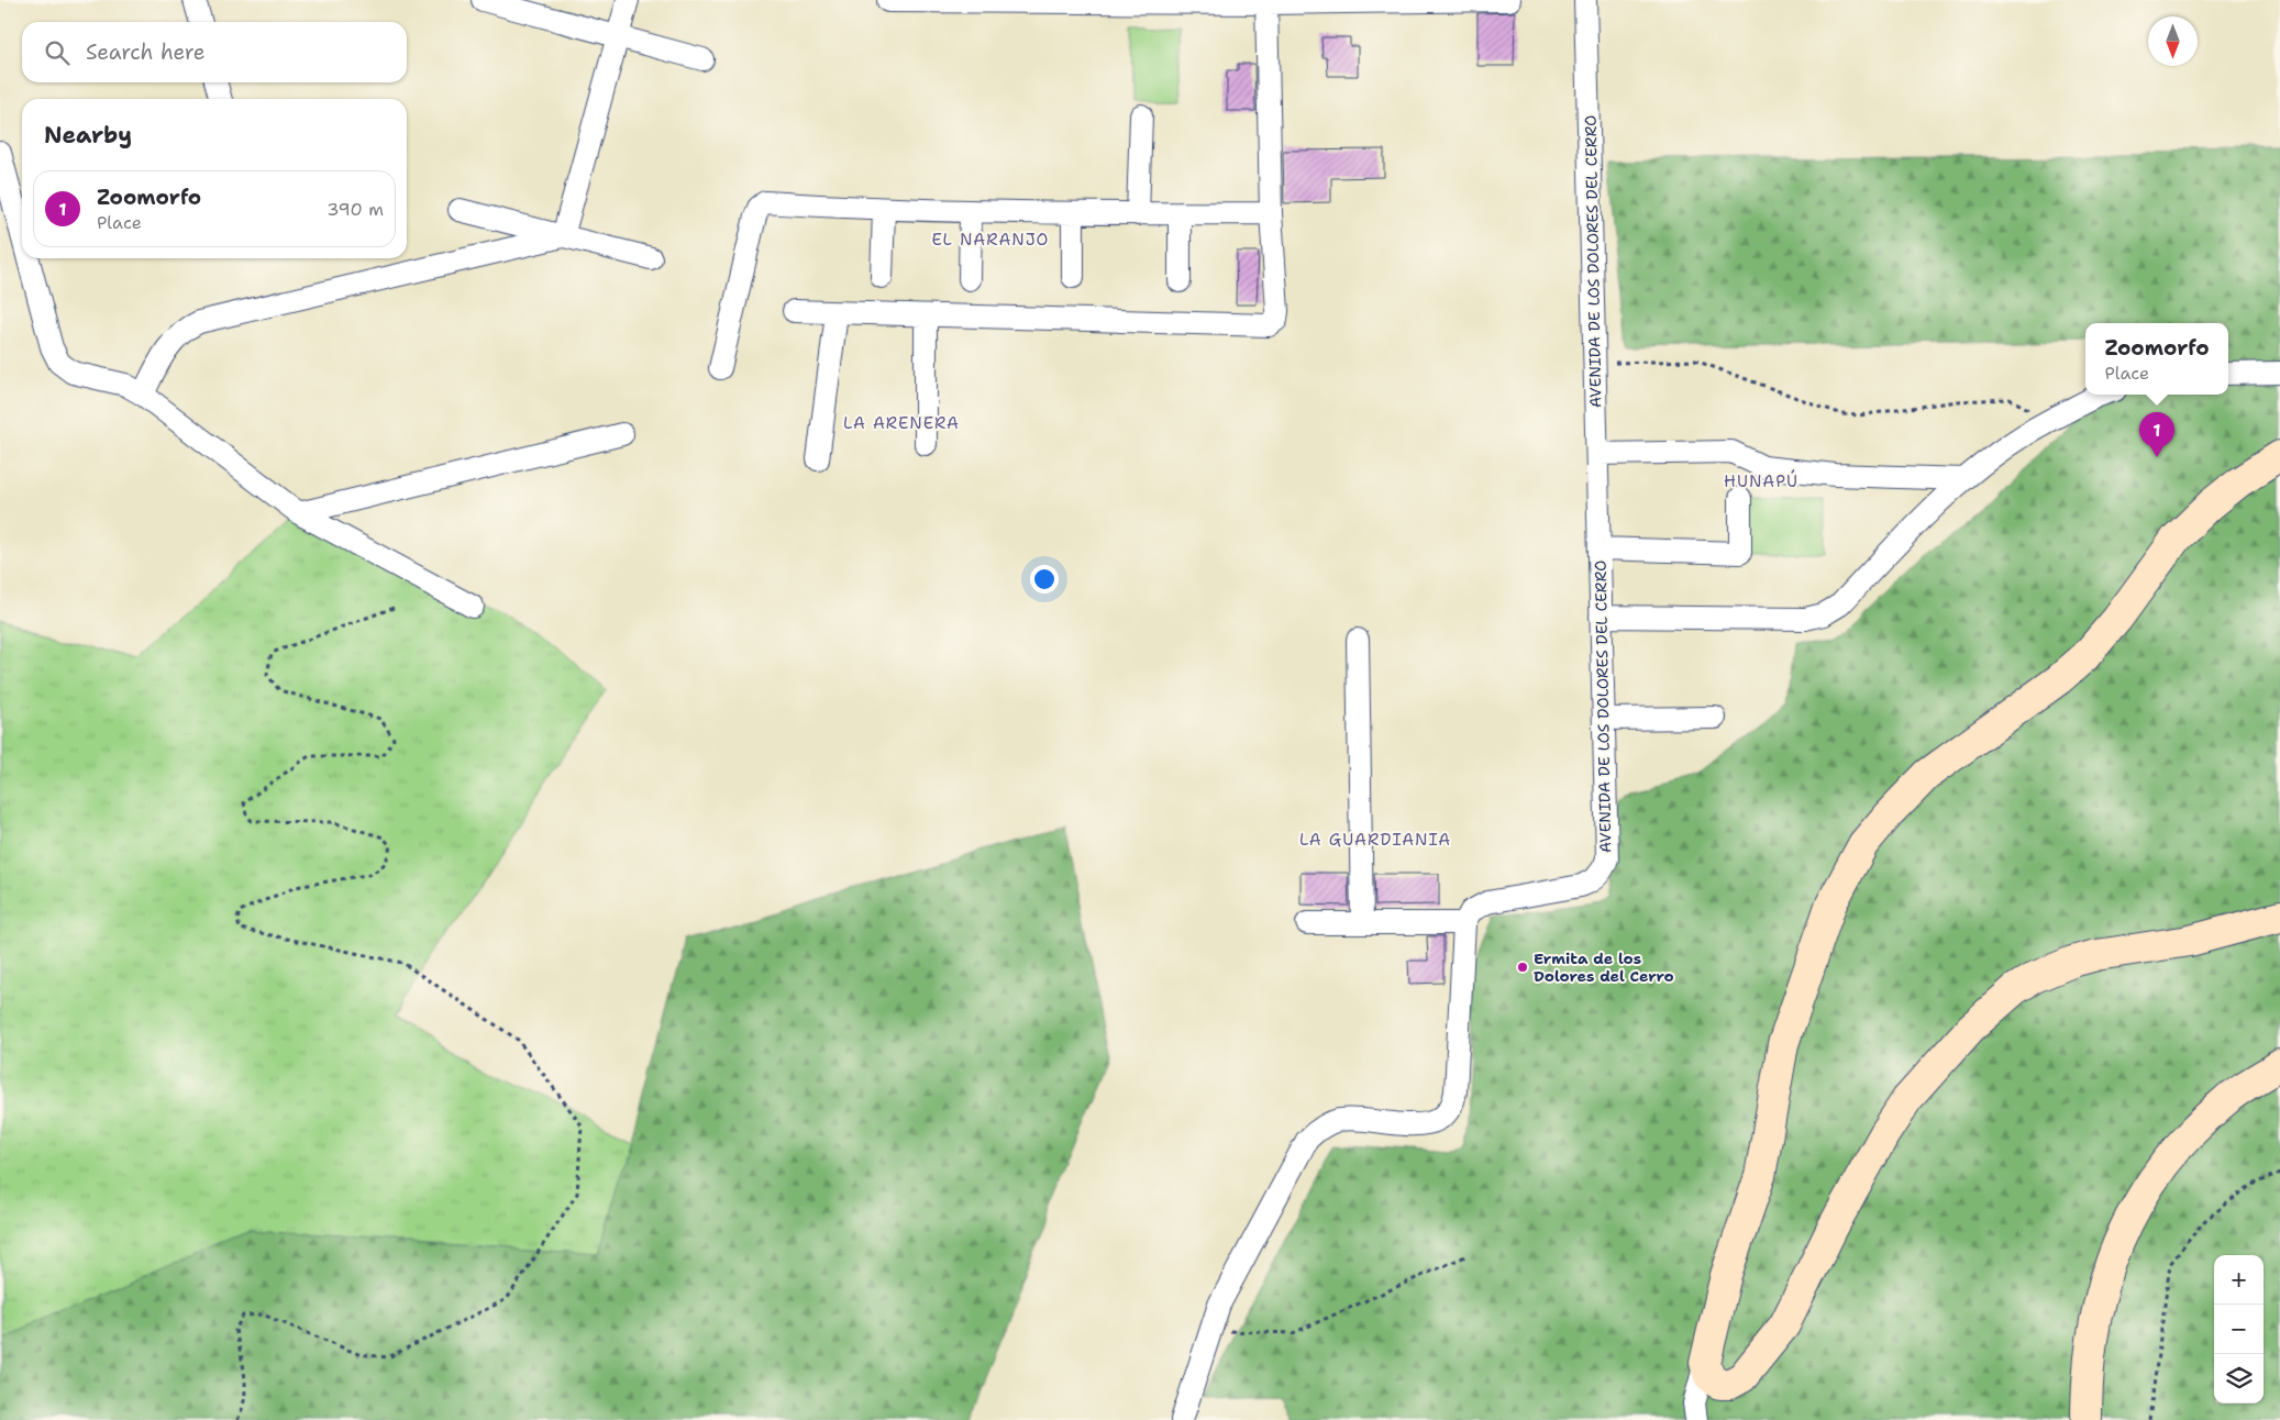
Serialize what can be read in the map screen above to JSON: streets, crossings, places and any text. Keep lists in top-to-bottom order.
{
  "streets": {
    "street": ["AVENIDA DE LOS DOLORES DEL CERRO"]
  },
  "districts": [
    "EL NARANJO",
    "LA ARENERA",
    "HUNAPÚ",
    "LA GUARDIANIA"
  ],
  "places": ["Ermita de los Dolores del Cerro"],
  "north": "bottom",
  "page": {
    "search": "Search here",
    "heading": "Nearby",
    "list": [
      {
        "mark": "1",
        "name": "Zoomorfo",
        "note": "Place",
        "value": "390 m"
      }
    ],
    "popup": ["Zoomorfo", "Place"],
    "pins": "1",
    "map_buttons": ["+", "−"]
  }
}
